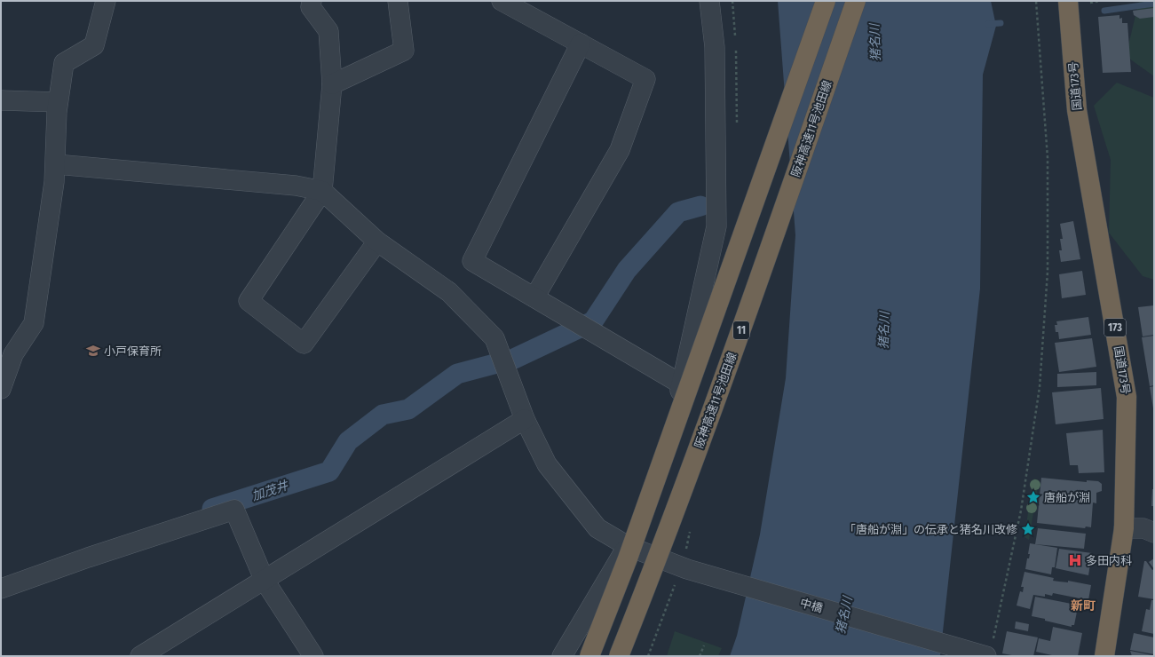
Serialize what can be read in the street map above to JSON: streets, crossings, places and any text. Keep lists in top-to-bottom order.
{
  "streets": {
    "highway": [
      "国道173号",
      "阪神高速11号池田線",
      "173",
      "11"
    ],
    "street": ["中橋"]
  },
  "districts": ["新町"],
  "water": ["猪名川", "加茂井"],
  "places": {
    "school or university": ["小戸保育所"],
    "place": ["唐船が淵", "「唐船が淵」の伝承と猪名川改修"],
    "hospital": ["多田内科"]
  }
}
